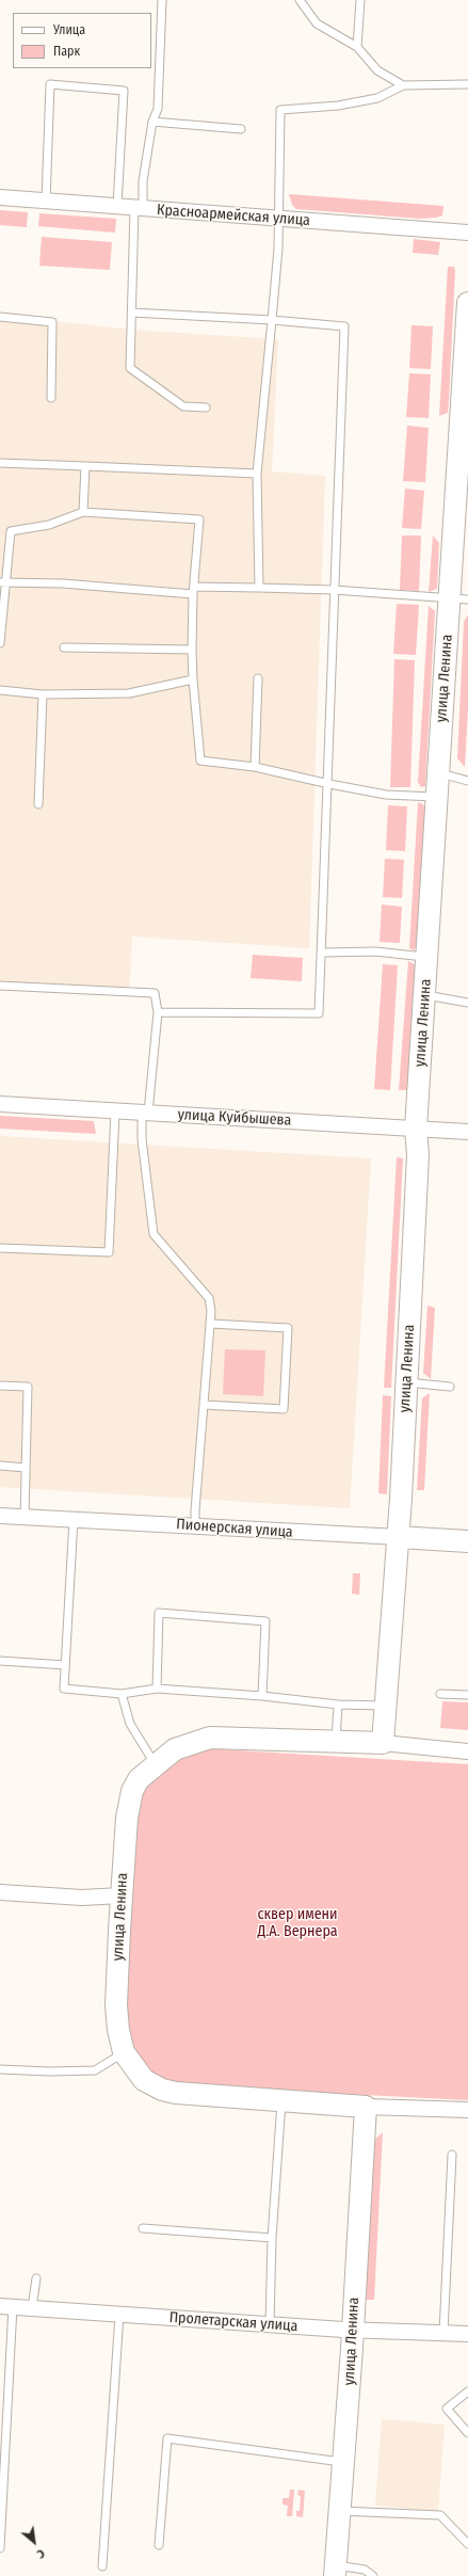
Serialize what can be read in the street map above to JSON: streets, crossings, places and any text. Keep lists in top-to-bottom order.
{
  "streets": {
    "street": [
      "Красноармейская улица",
      "улица Ленина",
      "улица Куйбышева",
      "Пионерская улица",
      "Пролетарская улица"
    ]
  },
  "crossings": [
    ["улица Ленина", "улица Куйбышева"],
    ["улица Ленина", "Пионерская улица"],
    ["улица Ленина", "Пролетарская улица"]
  ],
  "parks": ["сквер имени Д.А. Вернера"],
  "legend": ["Улица", "Парк"],
  "north": "bottom right"
}
